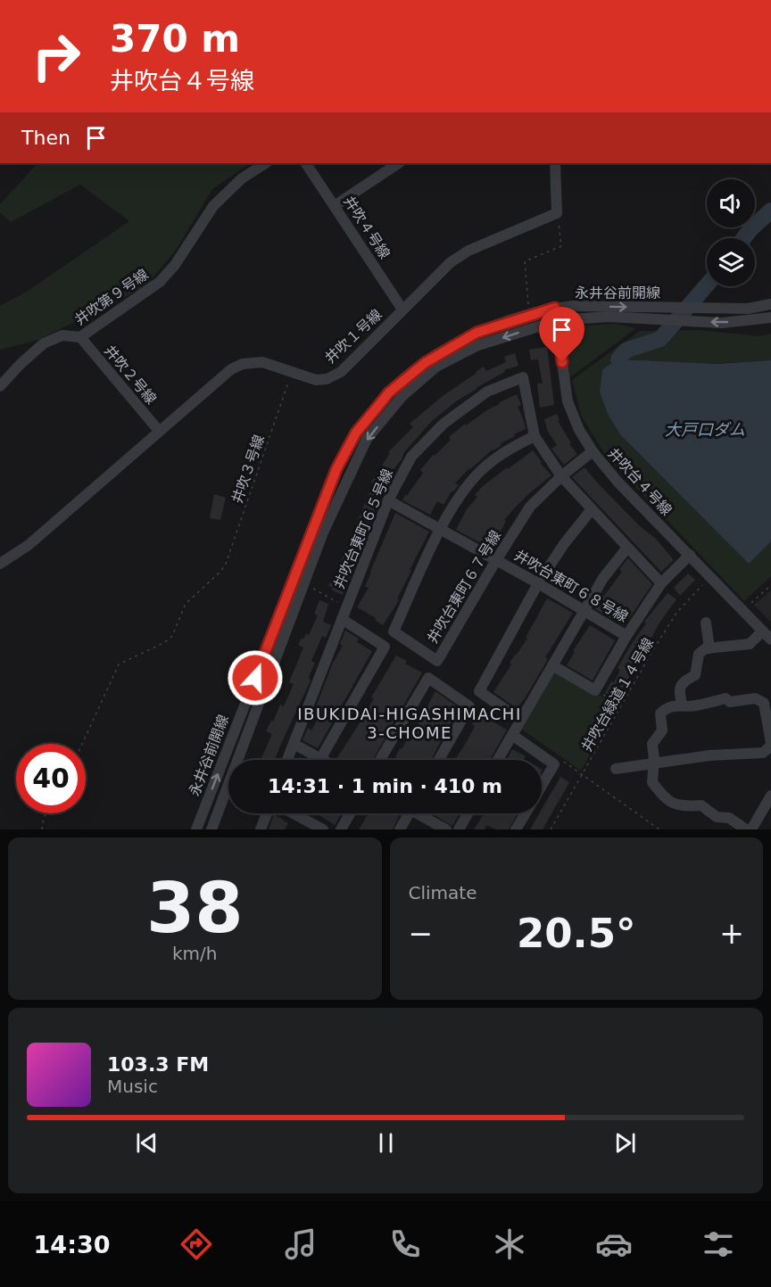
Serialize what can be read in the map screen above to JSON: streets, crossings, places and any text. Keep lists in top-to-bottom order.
{
  "streets": {
    "street": [
      "井吹４号線",
      "永井谷前開線",
      "井吹第９号線",
      "井吹１号線",
      "井吹２号線",
      "井吹台４号線",
      "井吹台東町６５号線",
      "井吹台東町６８号線",
      "井吹台東町６７号線"
    ],
    "path": ["井吹３号線", "井吹台緑道１４号線"]
  },
  "crossings": [
    ["井吹４号線", "井吹１号線"],
    ["永井谷前開線", "井吹台４号線"],
    ["井吹第９号線", "井吹２号線"],
    ["井吹１号線", "井吹２号線"],
    ["井吹１号線", "井吹３号線"],
    ["井吹台４号線", "井吹台東町６７号線"],
    ["井吹台４号線", "井吹台緑道１４号線"],
    ["井吹台東町６５号線", "井吹台東町６８号線"],
    ["井吹台東町６５号線", "井吹台東町６７号線"],
    ["井吹台東町６８号線", "井吹台東町６７号線"]
  ],
  "districts": ["IBUKIDAI-HIGASHIMACHI 3-CHOME"],
  "water": ["大戸口ダム"],
  "page": {
    "turn": ["370 m", "井吹台４号線"],
    "then": "Then",
    "limit": "40",
    "trip": "14:31 · 1 min · 410 m",
    "tile": [
      ["38", "km/h"],
      "Climate"
    ],
    "heat": ["−", "20.5°", "+"],
    "song": ["103.3 FM", "Music"],
    "tabs": "14:30"
  }
}
